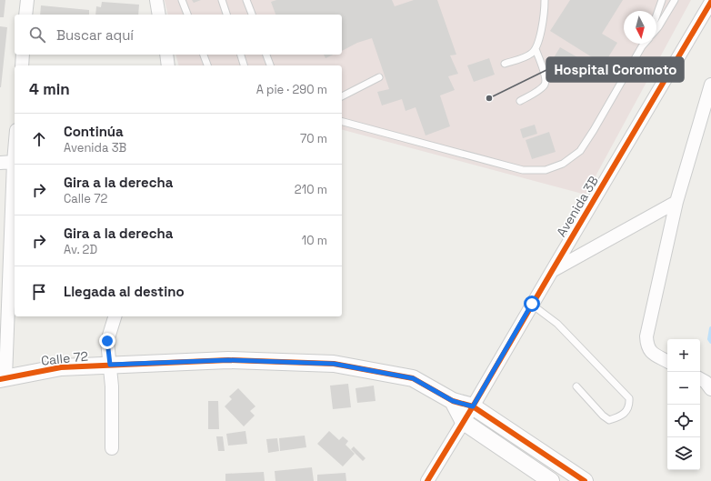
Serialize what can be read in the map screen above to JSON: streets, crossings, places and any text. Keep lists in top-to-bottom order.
{
  "streets": {
    "street": ["Avenida 3B", "Calle 72"]
  },
  "crossings": [
    ["Avenida 3B", "Calle 72"]
  ],
  "places": ["Hospital Coromoto"],
  "north": "bottom",
  "page": {
    "search": "Buscar aquí",
    "heading": ["4 min", "A pie · 290 m"],
    "list": [
      ["Continúa", "Avenida 3B", "70 m"],
      ["Gira a la derecha", "Calle 72", "210 m"],
      ["Gira a la derecha", "Av. 2D", "10 m"],
      "Llegada al destino"
    ],
    "map_buttons": ["+", "−"]
  }
}
